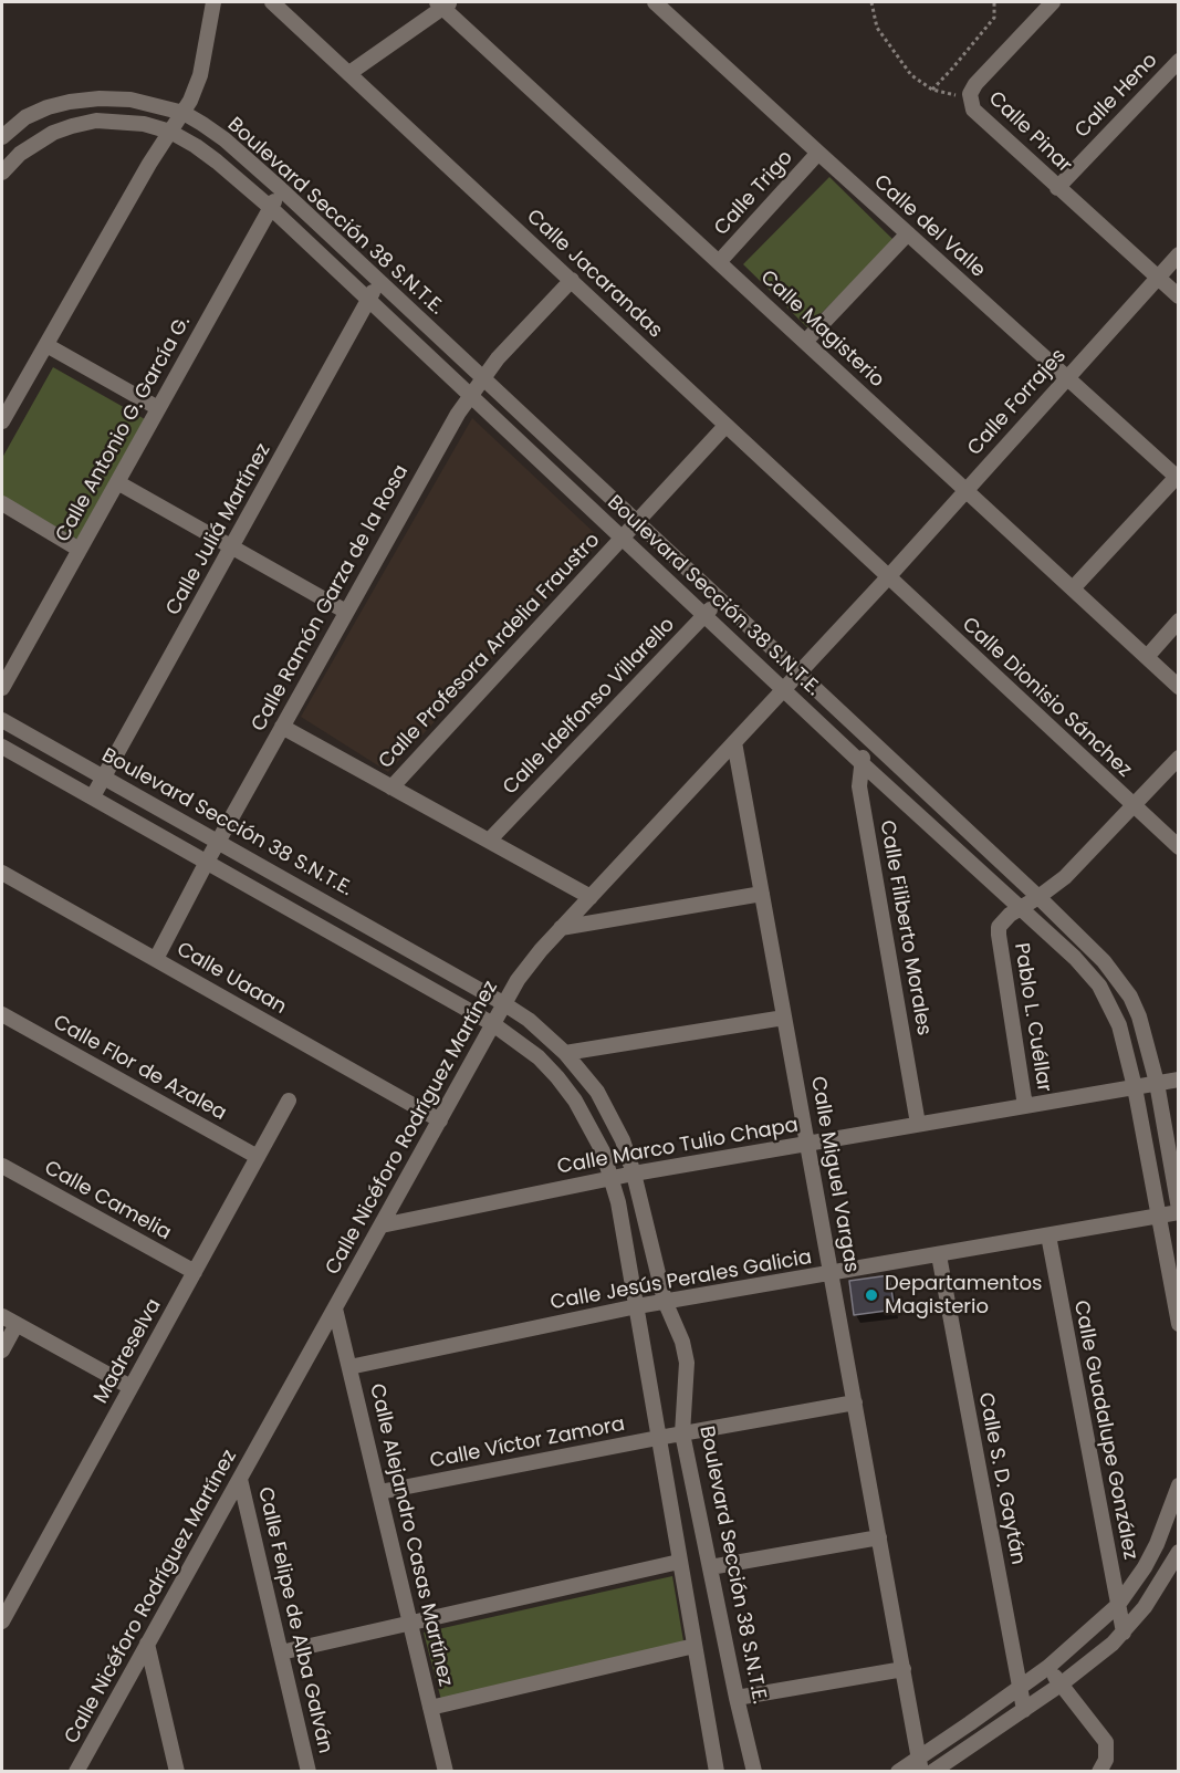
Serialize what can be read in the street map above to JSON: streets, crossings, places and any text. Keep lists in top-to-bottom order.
{
  "streets": {
    "street": [
      "Calle Heno",
      "Calle Pinar",
      "Calle Trigo",
      "Boulevard Sección 38 S.N.T.E.",
      "Calle del Valle",
      "Calle Jacarandas",
      "Calle Magisterio",
      "Calle Forrajes",
      "Calle Antonio G. García G.",
      "Calle Juliá Martínez",
      "Calle Ramón Garza de la Rosa",
      "Calle Profesora Ardelia Fraustro",
      "Calle Dionisio Sánchez",
      "Calle Idelfonso Villarello",
      "Calle Filiberto Morales",
      "Calle Uaaan",
      "Pablo L. Cuéllar",
      "Calle Flor de Azalea",
      "Calle Nicéforo Rodríguez Martínez",
      "Calle Marco Tulio Chapa",
      "Calle Miguel Vargas",
      "Calle Camelia",
      "Calle Jesús Perales Galicia",
      "Madreselva",
      "Calle Guadalupe González",
      "Calle Víctor Zamora",
      "Calle S. D. Gaytán",
      "Calle Alejandro Casas Martínez",
      "Calle Felipe de Alba Galván"
    ]
  },
  "crossings": [
    ["Calle Heno", "Calle Pinar"],
    ["Calle Pinar", "Calle Forrajes"],
    ["Calle Trigo", "Calle del Valle"],
    ["Calle Trigo", "Calle Magisterio"],
    ["Boulevard Sección 38 S.N.T.E.", "Calle Antonio G. García G."],
    ["Boulevard Sección 38 S.N.T.E.", "Calle Juliá Martínez"],
    ["Boulevard Sección 38 S.N.T.E.", "Calle Ramón Garza de la Rosa"],
    ["Boulevard Sección 38 S.N.T.E.", "Calle Profesora Ardelia Fraustro"],
    ["Boulevard Sección 38 S.N.T.E.", "Calle Idelfonso Villarello"],
    ["Boulevard Sección 38 S.N.T.E.", "Calle Filiberto Morales"],
    ["Boulevard Sección 38 S.N.T.E.", "Pablo L. Cuéllar"],
    ["Boulevard Sección 38 S.N.T.E.", "Calle Nicéforo Rodríguez Martínez"],
    ["Boulevard Sección 38 S.N.T.E.", "Calle Marco Tulio Chapa"],
    ["Boulevard Sección 38 S.N.T.E.", "Calle Jesús Perales Galicia"],
    ["Boulevard Sección 38 S.N.T.E.", "Calle Víctor Zamora"],
    ["Calle del Valle", "Calle Forrajes"],
    ["Calle Jacarandas", "Calle Forrajes"],
    ["Calle Jacarandas", "Calle Ramón Garza de la Rosa"],
    ["Calle Jacarandas", "Calle Profesora Ardelia Fraustro"],
    ["Calle Jacarandas", "Calle Dionisio Sánchez"],
    ["Calle Jacarandas", "Calle Nicéforo Rodríguez Martínez"],
    ["Calle Magisterio", "Calle Forrajes"],
    ["Calle Forrajes", "Calle Dionisio Sánchez"],
    ["Calle Forrajes", "Calle Nicéforo Rodríguez Martínez"],
    ["Calle Ramón Garza de la Rosa", "Calle Uaaan"],
    ["Calle Dionisio Sánchez", "Pablo L. Cuéllar"],
    ["Calle Dionisio Sánchez", "Calle Nicéforo Rodríguez Martínez"],
    ["Calle Filiberto Morales", "Calle Marco Tulio Chapa"],
    ["Calle Uaaan", "Calle Nicéforo Rodríguez Martínez"],
    ["Pablo L. Cuéllar", "Calle Marco Tulio Chapa"],
    ["Calle Flor de Azalea", "Madreselva"],
    ["Calle Nicéforo Rodríguez Martínez", "Calle Marco Tulio Chapa"],
    ["Calle Nicéforo Rodríguez Martínez", "Calle Miguel Vargas"],
    ["Calle Nicéforo Rodríguez Martínez", "Calle Alejandro Casas Martínez"],
    ["Calle Nicéforo Rodríguez Martínez", "Calle Felipe de Alba Galván"],
    ["Calle Marco Tulio Chapa", "Calle Miguel Vargas"],
    ["Calle Miguel Vargas", "Calle Jesús Perales Galicia"],
    ["Calle Miguel Vargas", "Calle Víctor Zamora"],
    ["Calle Camelia", "Madreselva"],
    ["Calle Jesús Perales Galicia", "Calle Guadalupe González"],
    ["Calle Jesús Perales Galicia", "Calle S. D. Gaytán"],
    ["Calle Jesús Perales Galicia", "Calle Alejandro Casas Martínez"],
    ["Calle Víctor Zamora", "Calle Alejandro Casas Martínez"]
  ],
  "places": ["Departamentos Magisterio"]
}
